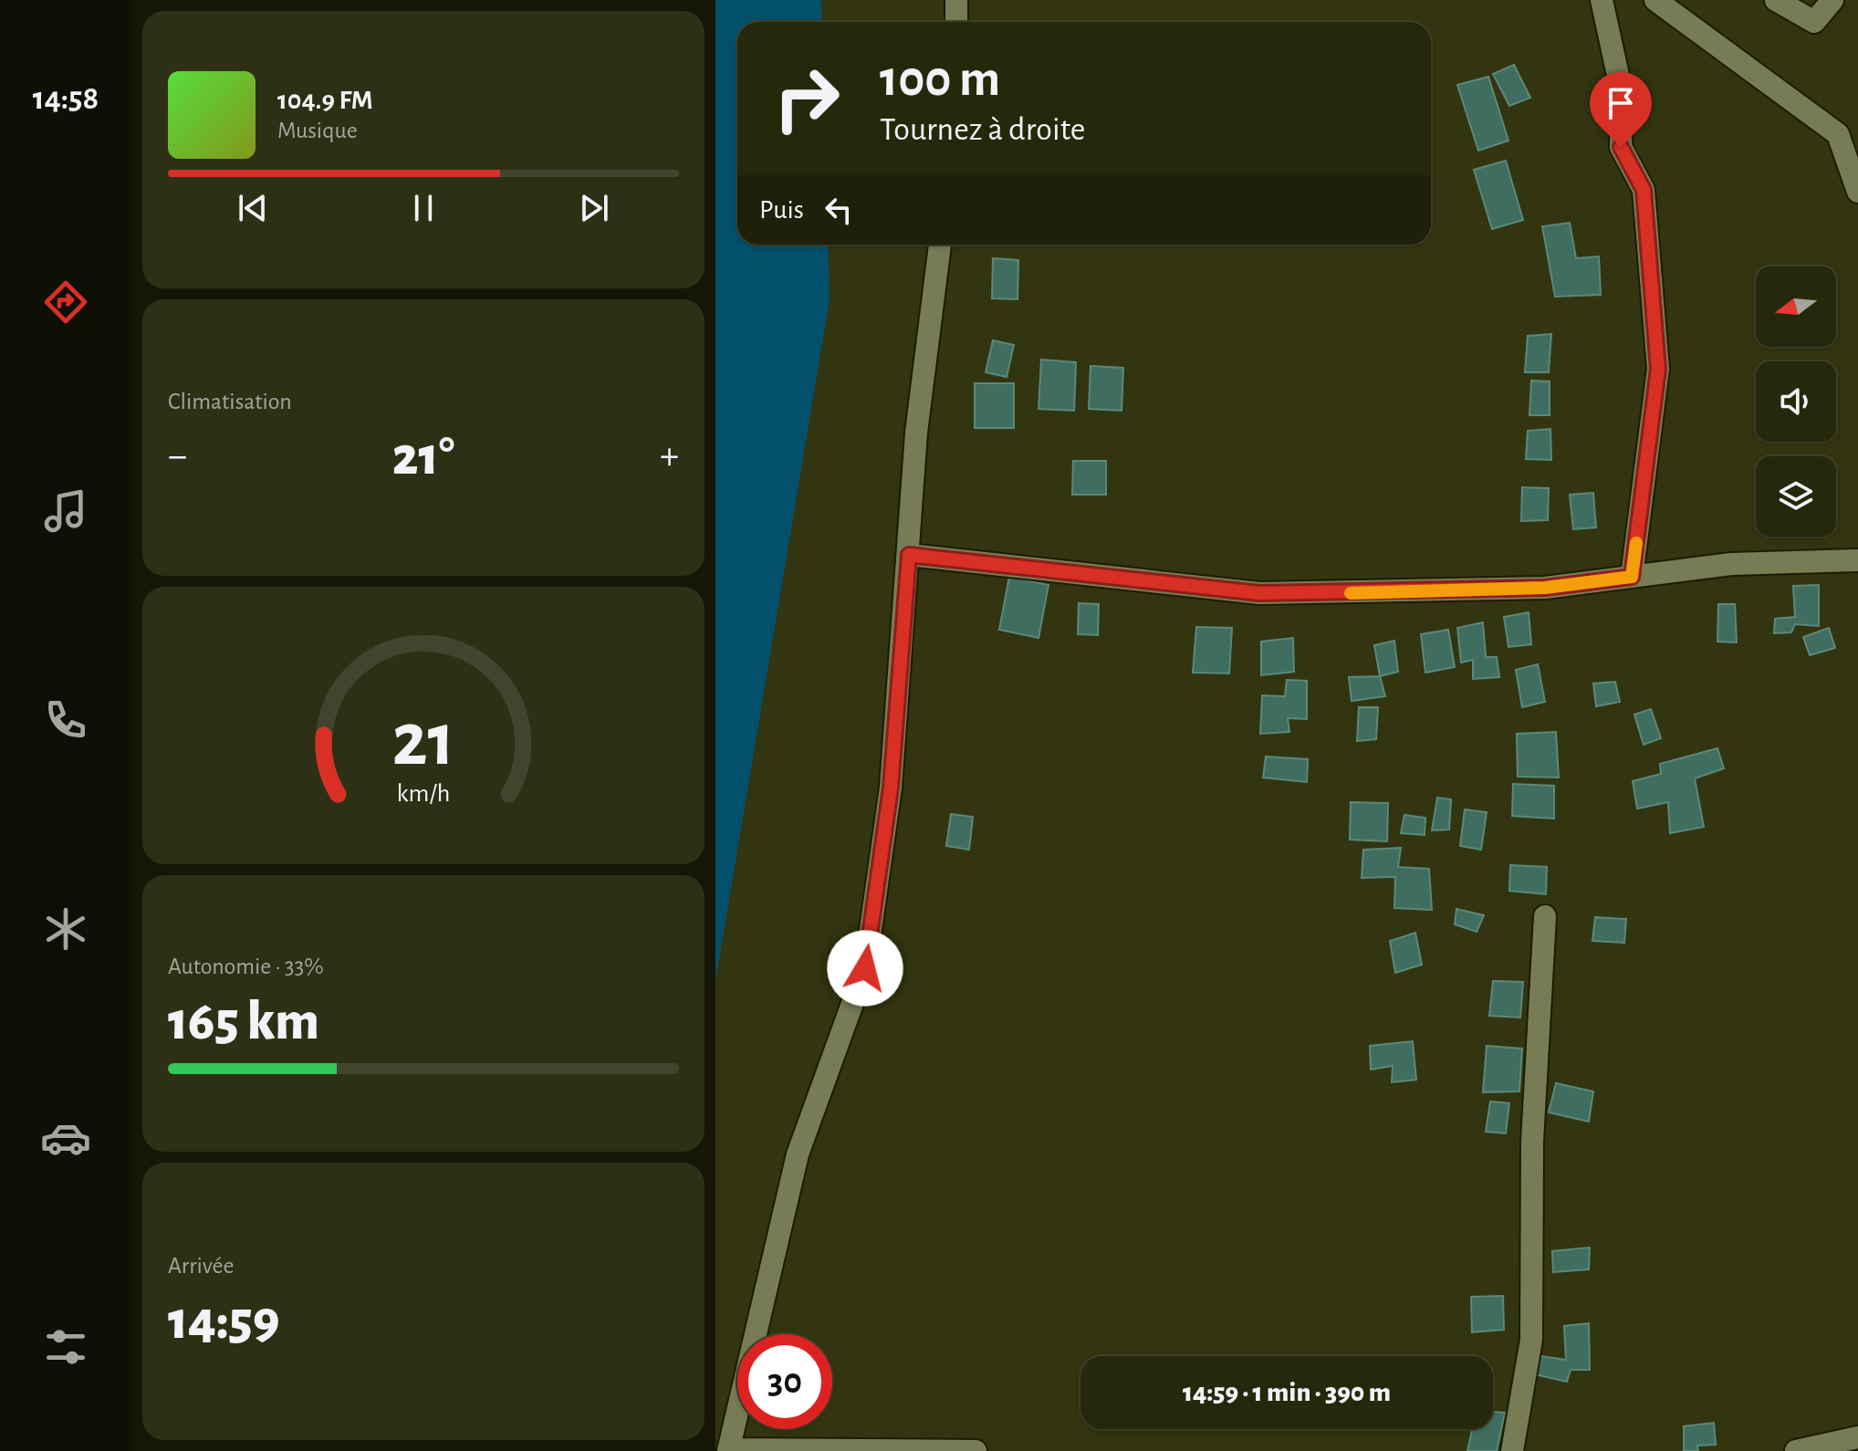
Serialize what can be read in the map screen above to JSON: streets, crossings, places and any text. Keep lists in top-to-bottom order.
{
  "north": "left",
  "page": {
    "tabs": "14:58",
    "turn": ["100 m", "Tournez à droite"],
    "song": ["104.9 FM", "Musique"],
    "then": "Puis",
    "tile": [
      "Climatisation",
      ["Autonomie · 33%", "165 km"],
      ["Arrivée", "14:59"]
    ],
    "heat": ["−", "21°", "+"],
    "limit": "30",
    "trip": "14:59 · 1 min · 390 m",
    "gauge": ["21", "km/h"]
  }
}
